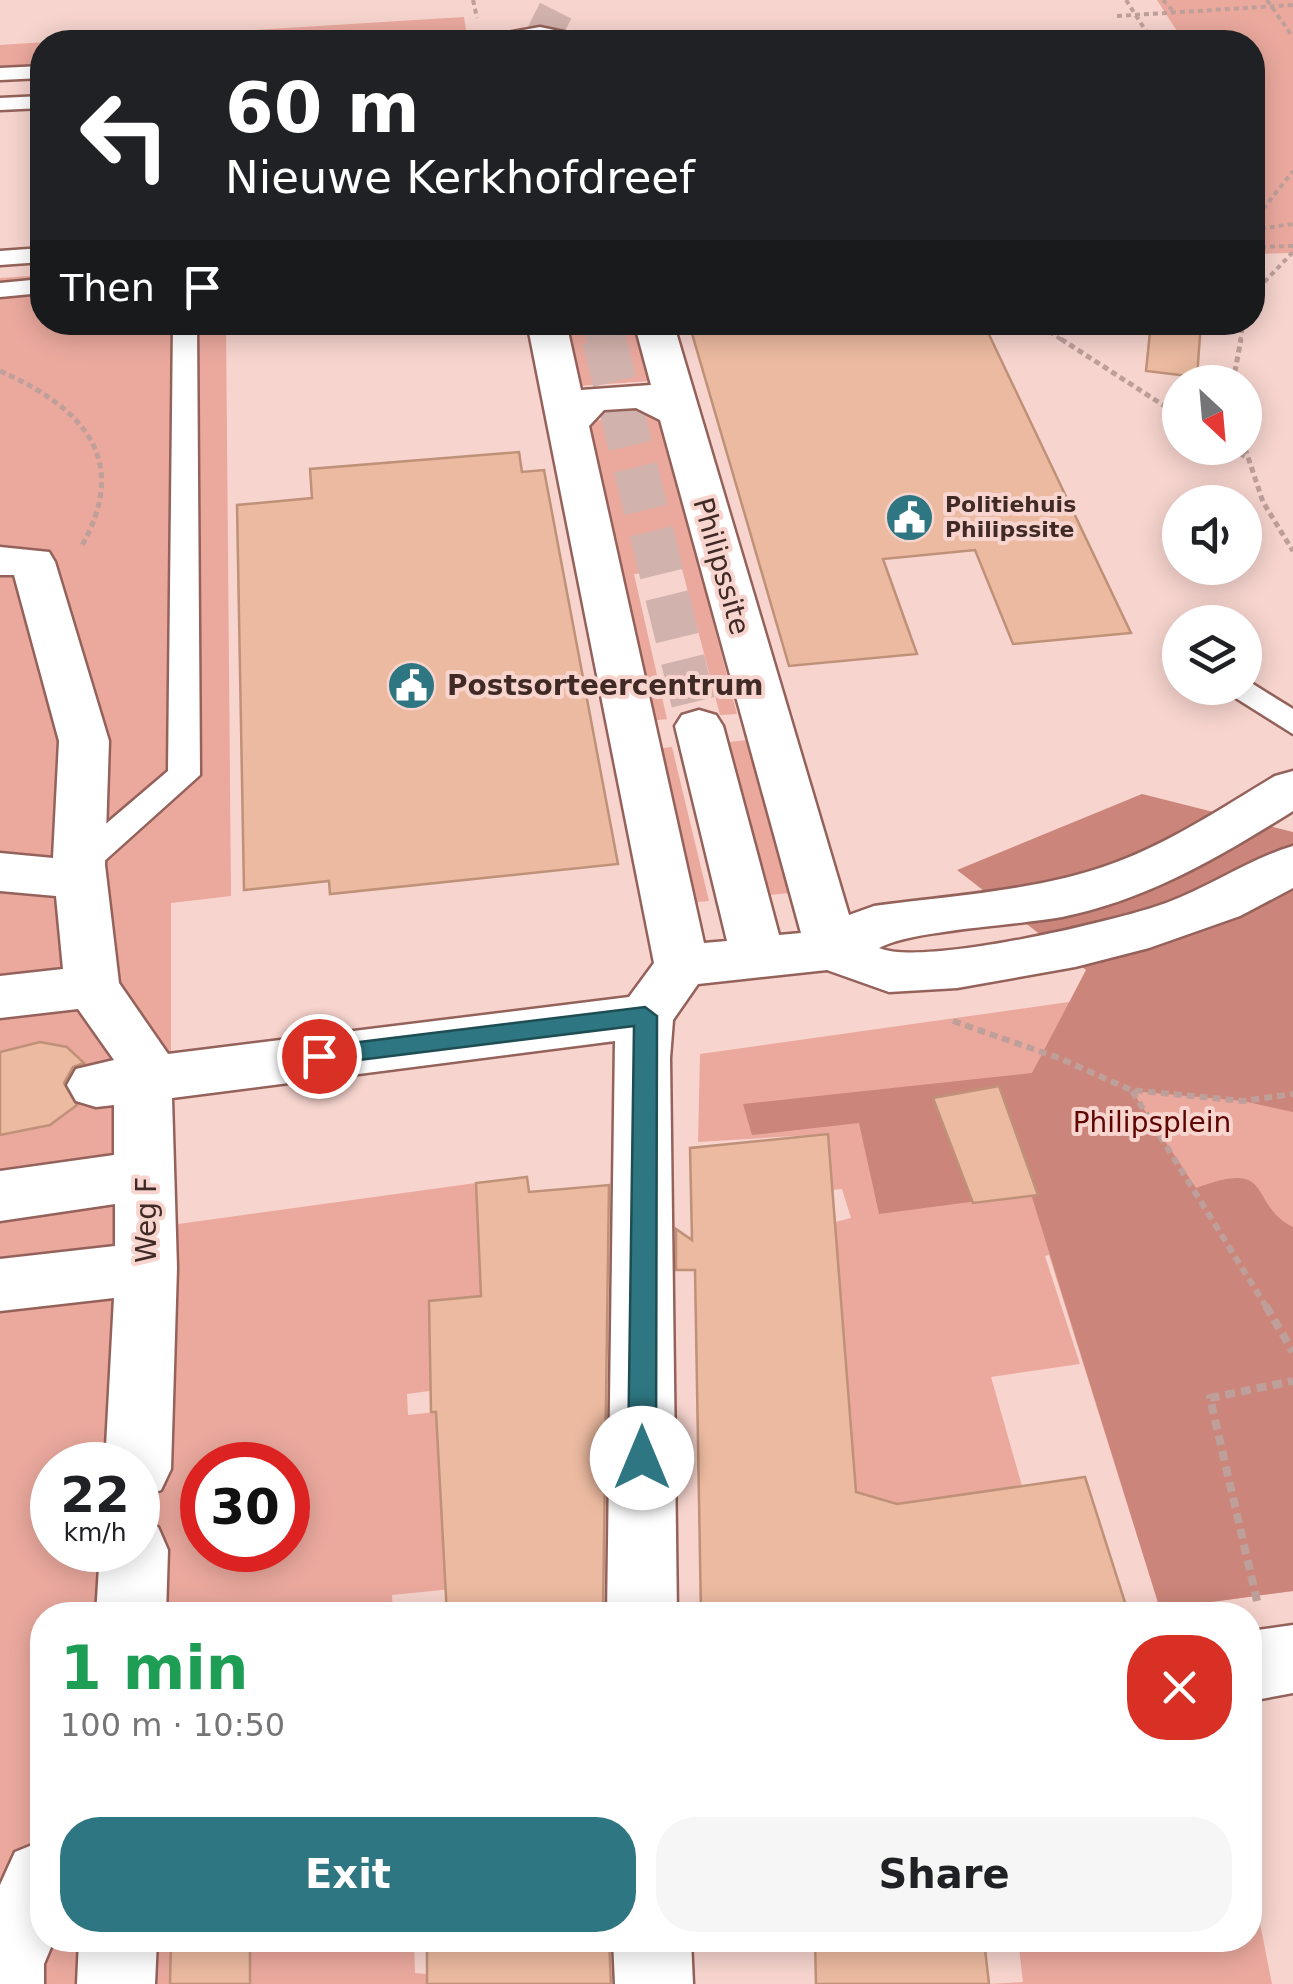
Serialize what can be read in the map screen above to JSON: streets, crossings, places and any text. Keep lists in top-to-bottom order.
{
  "streets": {
    "street": ["Philipssite", "Weg F"]
  },
  "parks": ["Philipsplein"],
  "places": {
    "public building": ["Politiehuis Philipssite", "Postsorteercentrum"]
  },
  "north": "bottom right",
  "page": {
    "turn": ["60 m", "Nieuwe Kerkhofdreef"],
    "then": "Then",
    "speed": "22 km/h",
    "limit": "30",
    "heading": ["1 min", "100 m · 10:50"],
    "buttons": ["Exit", "Share"]
  }
}
